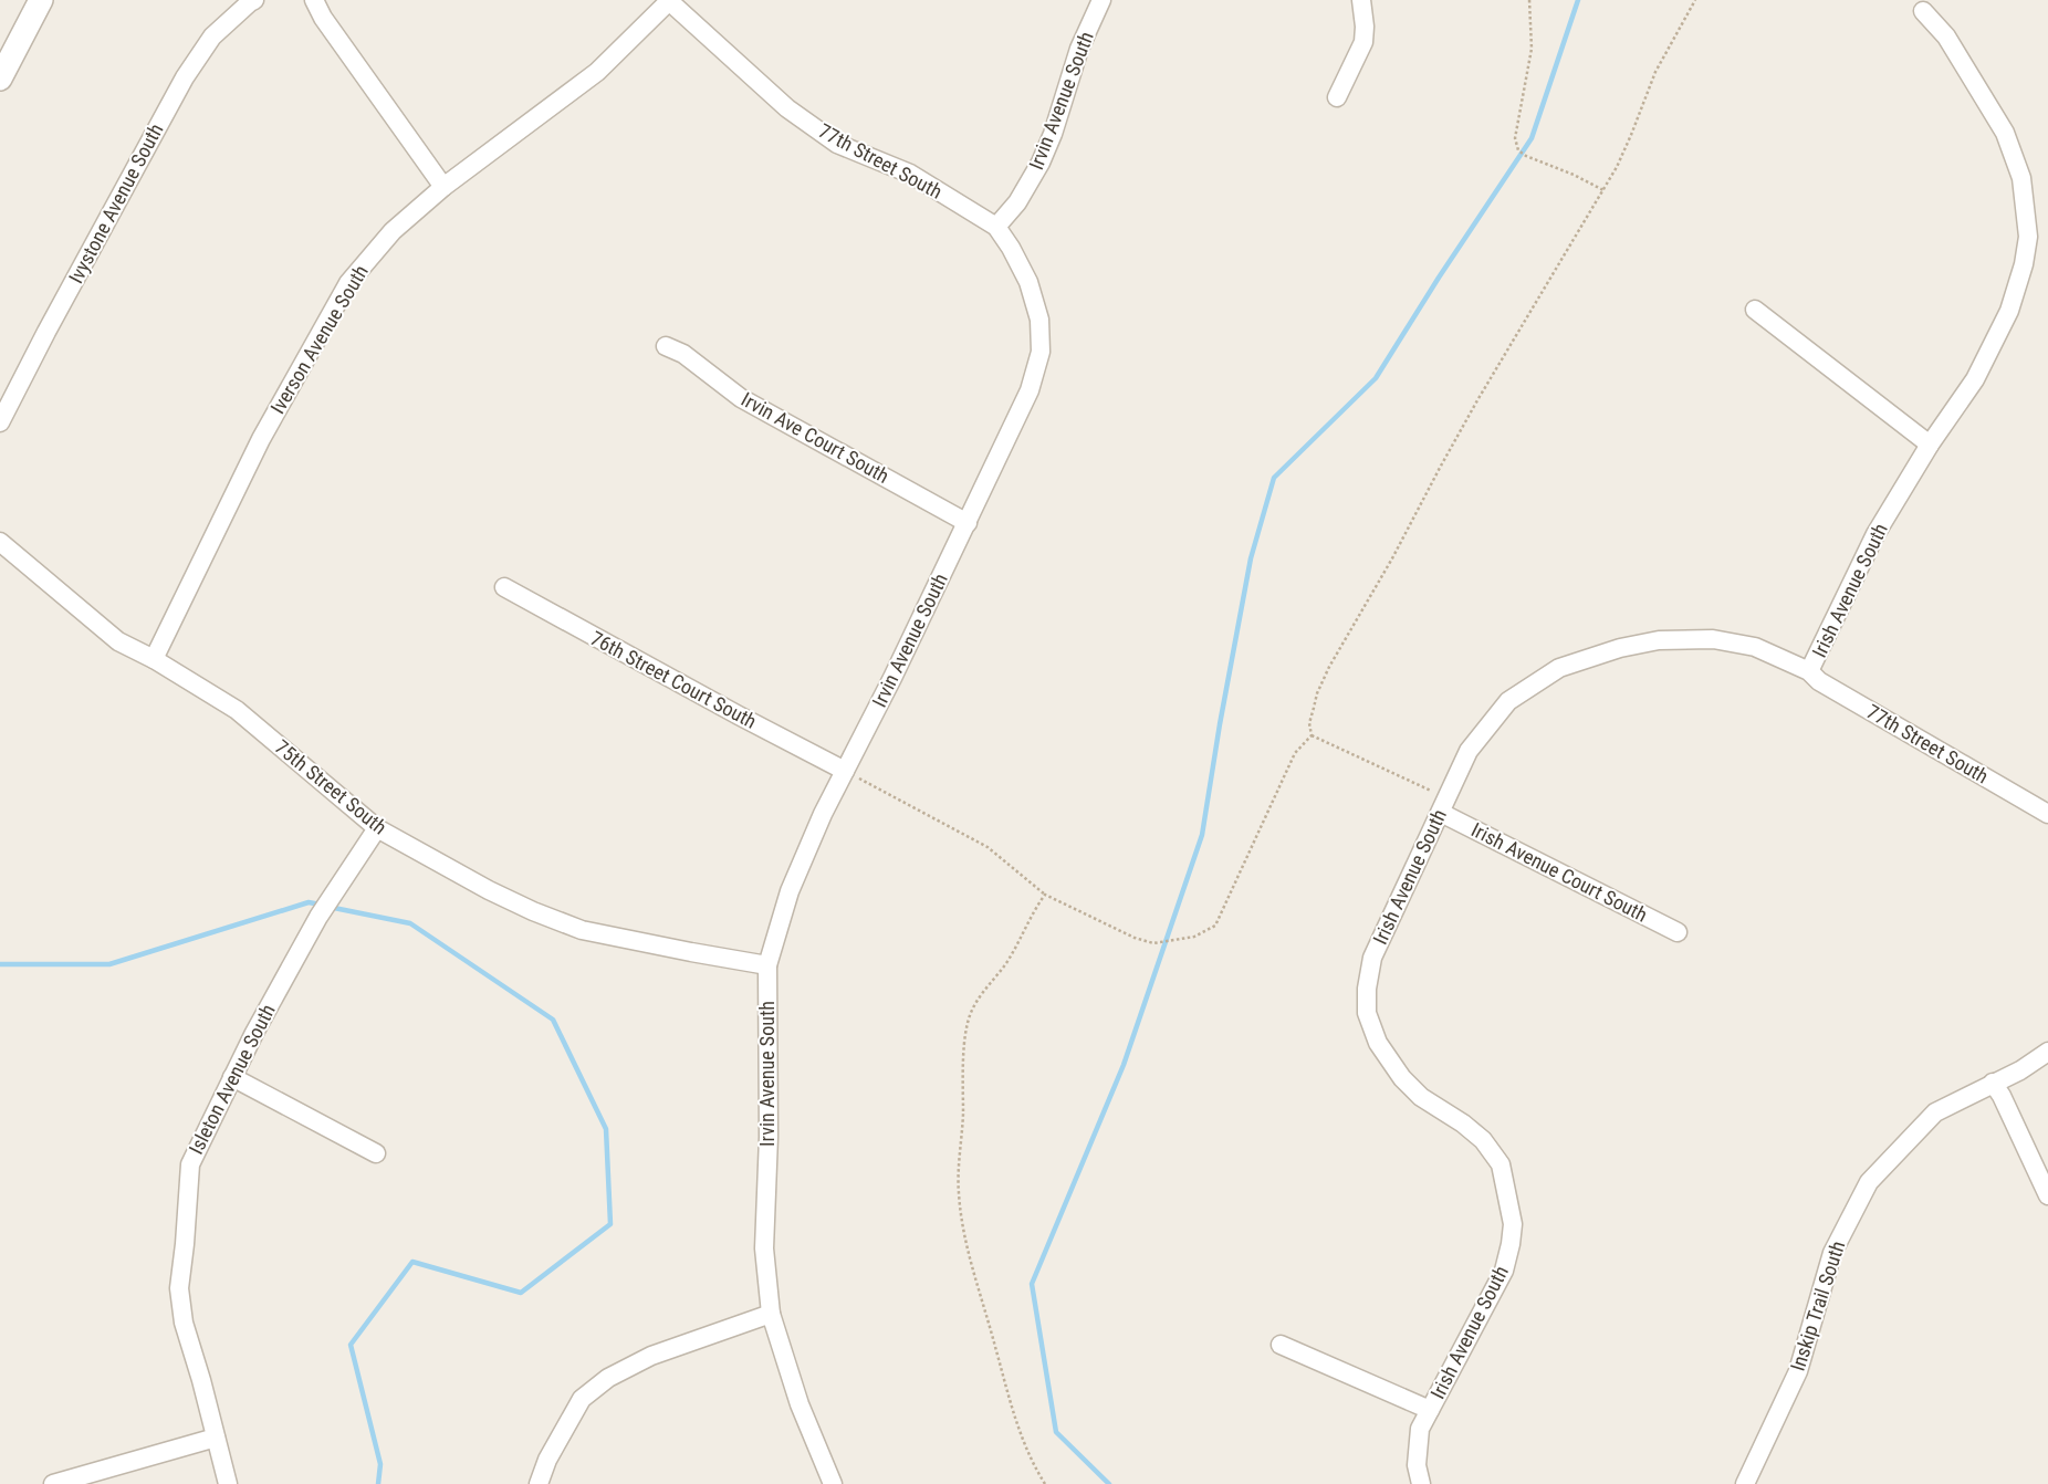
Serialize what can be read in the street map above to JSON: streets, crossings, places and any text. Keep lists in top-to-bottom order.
{
  "streets": {
    "street": [
      "Irvin Avenue South",
      "77th Street South",
      "Ivystone Avenue South",
      "Iverson Avenue South",
      "Irvin Ave Court South",
      "Irish Avenue South",
      "76th Street Court South",
      "75th Street South",
      "Irish Avenue Court South",
      "Isleton Avenue South",
      "Inskip Trail South"
    ]
  },
  "crossings": [
    ["Irvin Avenue South", "77th Street South"],
    ["Irvin Avenue South", "Irvin Ave Court South"],
    ["Irvin Avenue South", "76th Street Court South"],
    ["Irvin Avenue South", "75th Street South"],
    ["77th Street South", "Iverson Avenue South"],
    ["77th Street South", "Irish Avenue South"],
    ["Iverson Avenue South", "75th Street South"],
    ["Irish Avenue South", "Irish Avenue Court South"],
    ["75th Street South", "Isleton Avenue South"]
  ]
}
